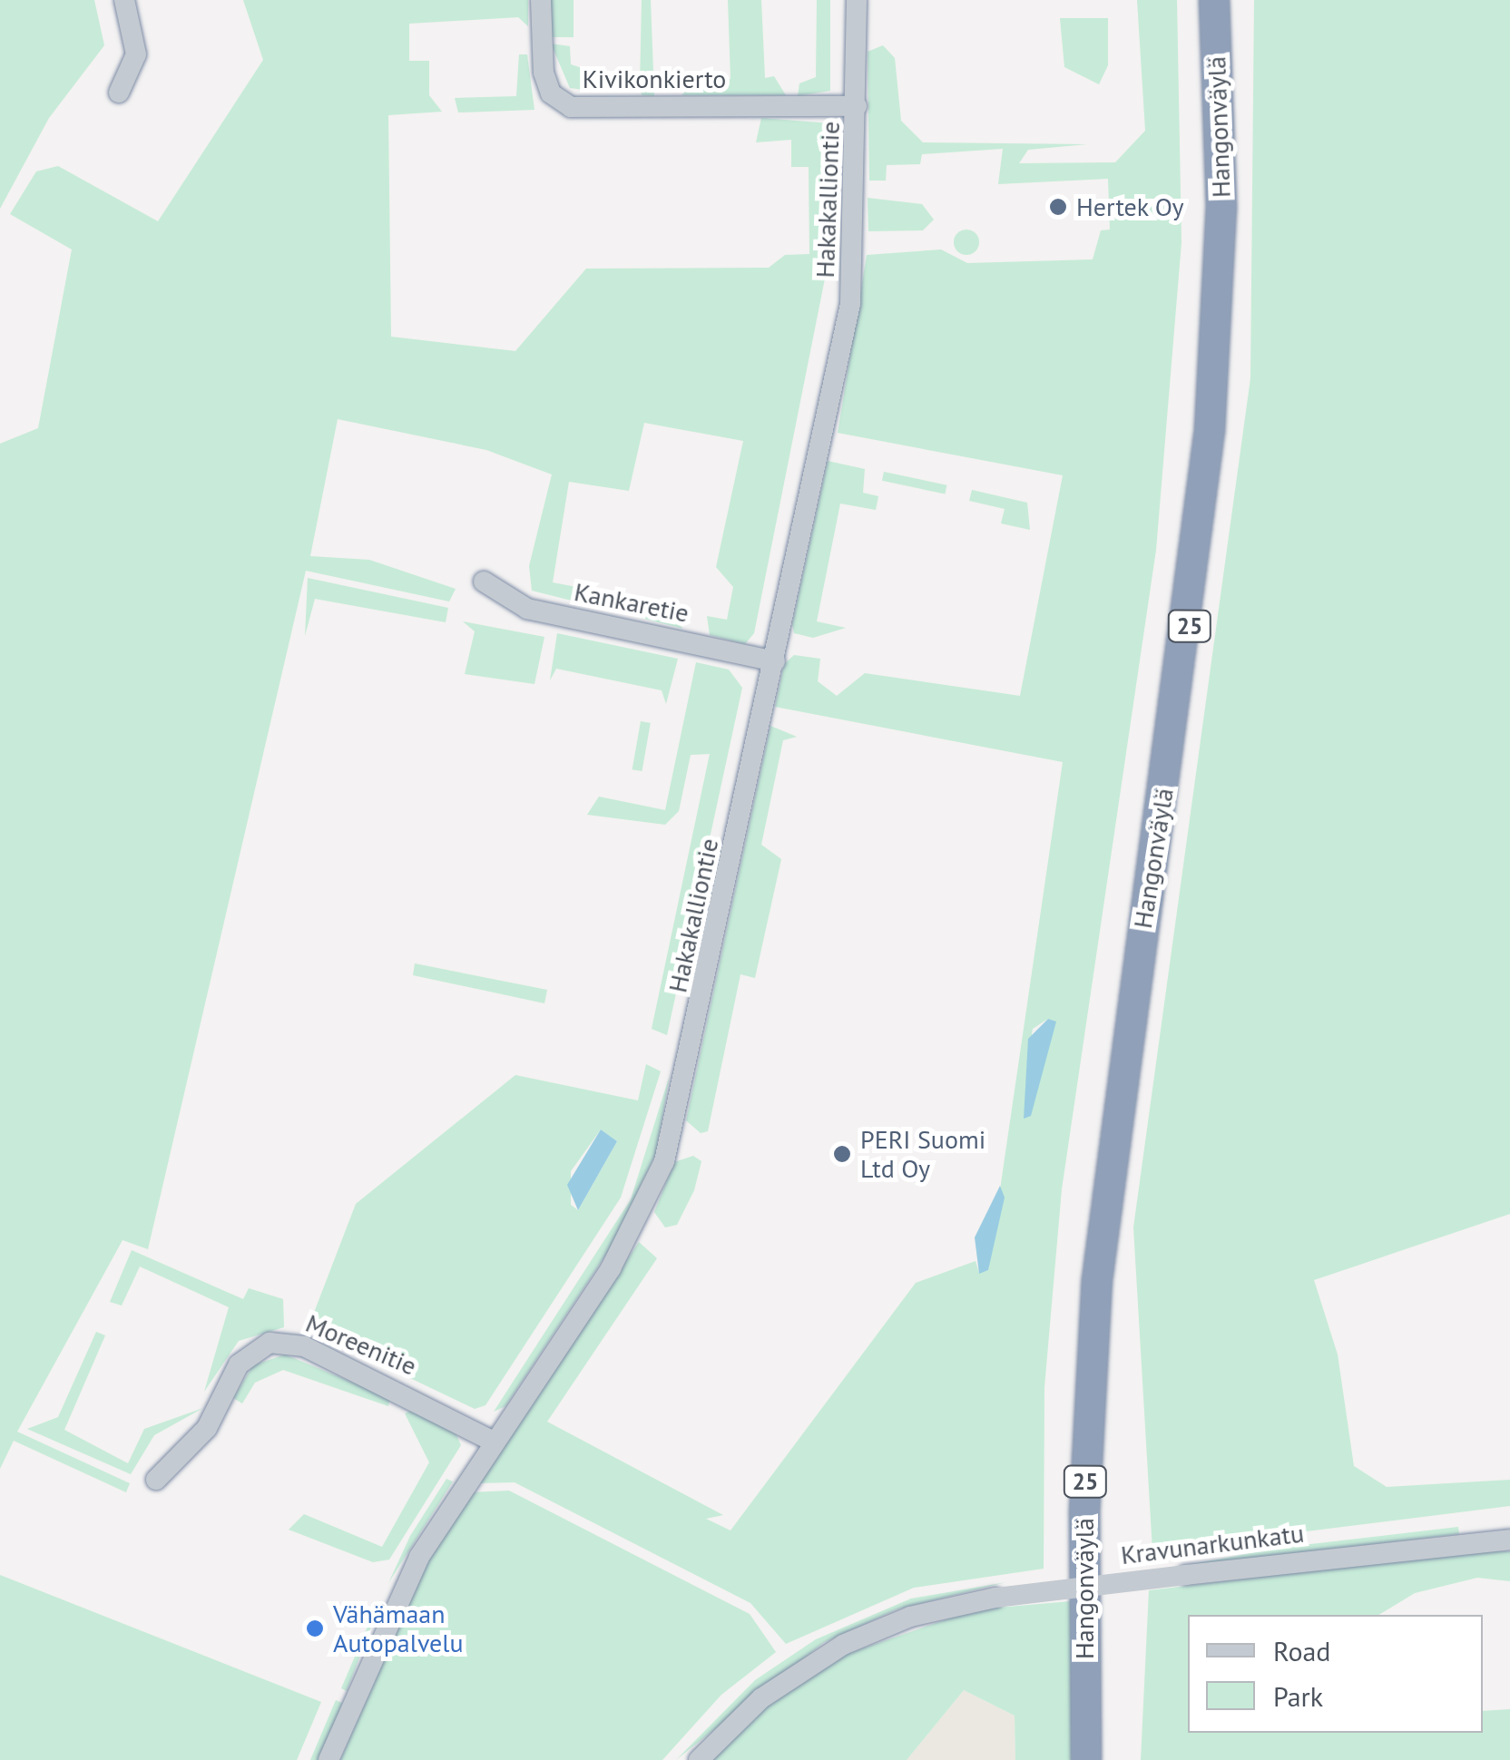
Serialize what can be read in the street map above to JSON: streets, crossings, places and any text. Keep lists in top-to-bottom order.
{
  "streets": {
    "highway": ["Hangonväylä", "25"],
    "street": [
      "Kivikonkierto",
      "Hakakalliontie",
      "Kankaretie",
      "Moreenitie",
      "Kravunarkunkatu"
    ]
  },
  "crossings": [
    ["Kivikonkierto", "Hakakalliontie"],
    ["Hakakalliontie", "Kankaretie"],
    ["Hakakalliontie", "Moreenitie"]
  ],
  "places": ["Hertek Oy", "PERI Suomi Ltd Oy", "Vähämaan Autopalvelu"],
  "legend": ["Road", "Park"]
}
